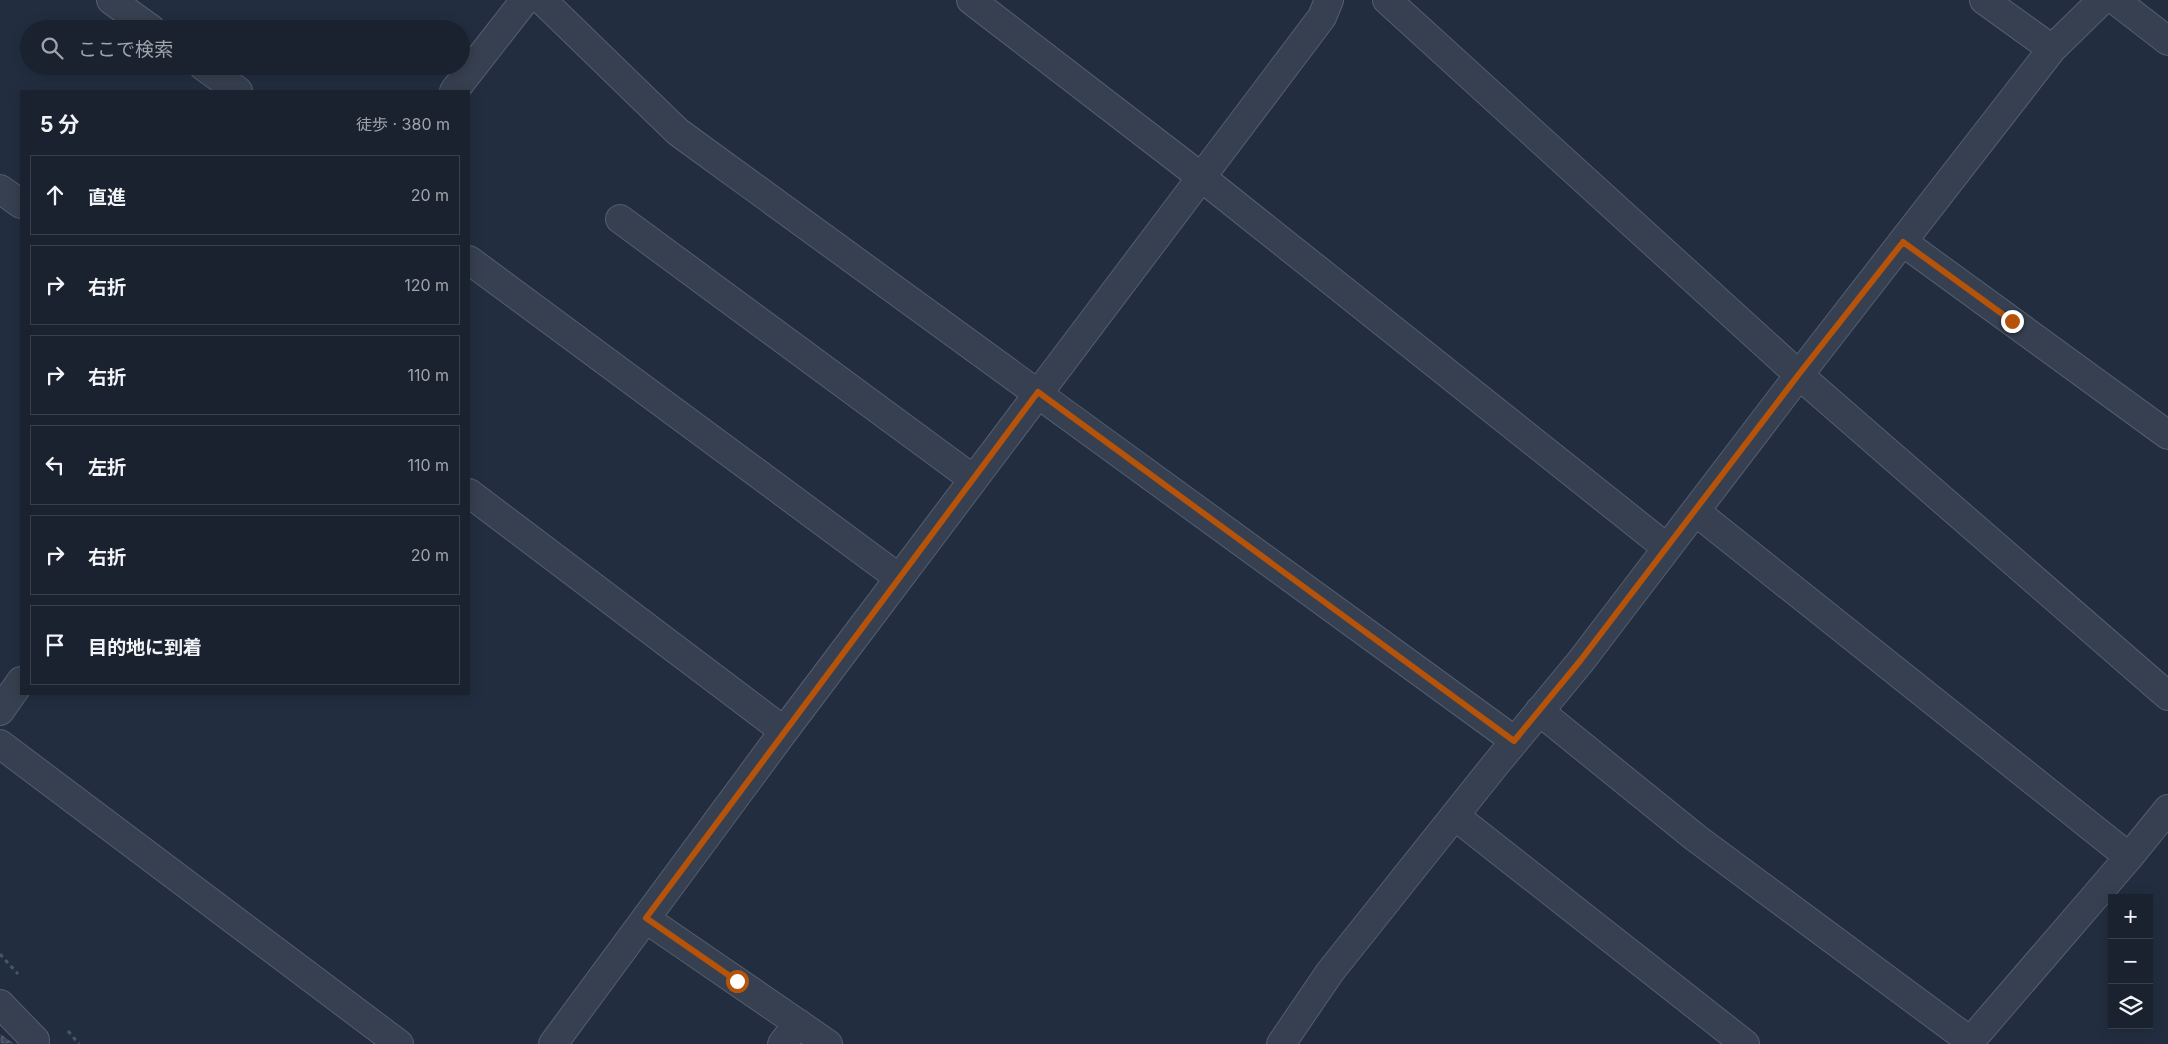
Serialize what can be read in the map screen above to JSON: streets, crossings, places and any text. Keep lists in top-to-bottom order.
{
  "page": {
    "search": "ここで検索",
    "heading": ["5 分", "徒歩 · 380 m"],
    "list": [
      ["直進", "20 m"],
      ["右折", "120 m"],
      ["右折", "110 m"],
      ["左折", "110 m"],
      ["右折", "20 m"],
      "目的地に到着"
    ],
    "map_buttons": ["+", "−"]
  }
}
